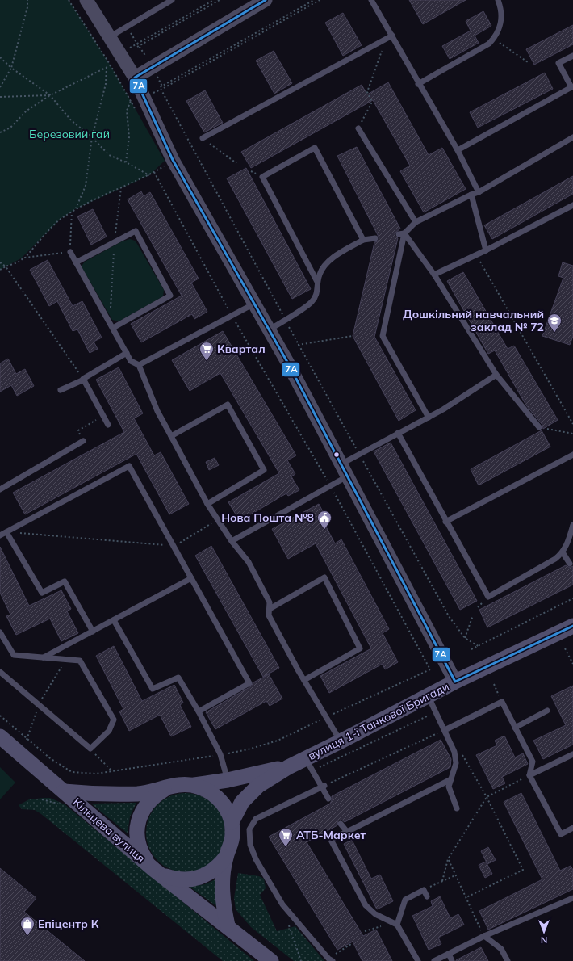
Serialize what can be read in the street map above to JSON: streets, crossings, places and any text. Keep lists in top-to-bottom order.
{
  "streets": {
    "main road": ["вулиця 1-ї Танкової Бригади", "Кільцева вулиця"]
  },
  "crossings": [
    ["вулиця 1-ї Танкової Бригади", "Кільцева вулиця"]
  ],
  "parks": ["Березовий гай"],
  "places": {
    "school or university": ["Дошкільний навчальний заклад № 72"],
    "supermarket": ["Квартал", "АТБ-Маркет"],
    "public building": ["Нова Пошта №8"],
    "shop": ["Епіцентр К"]
  },
  "lines": ["transit line 7А"],
  "north": "bottom"
}
